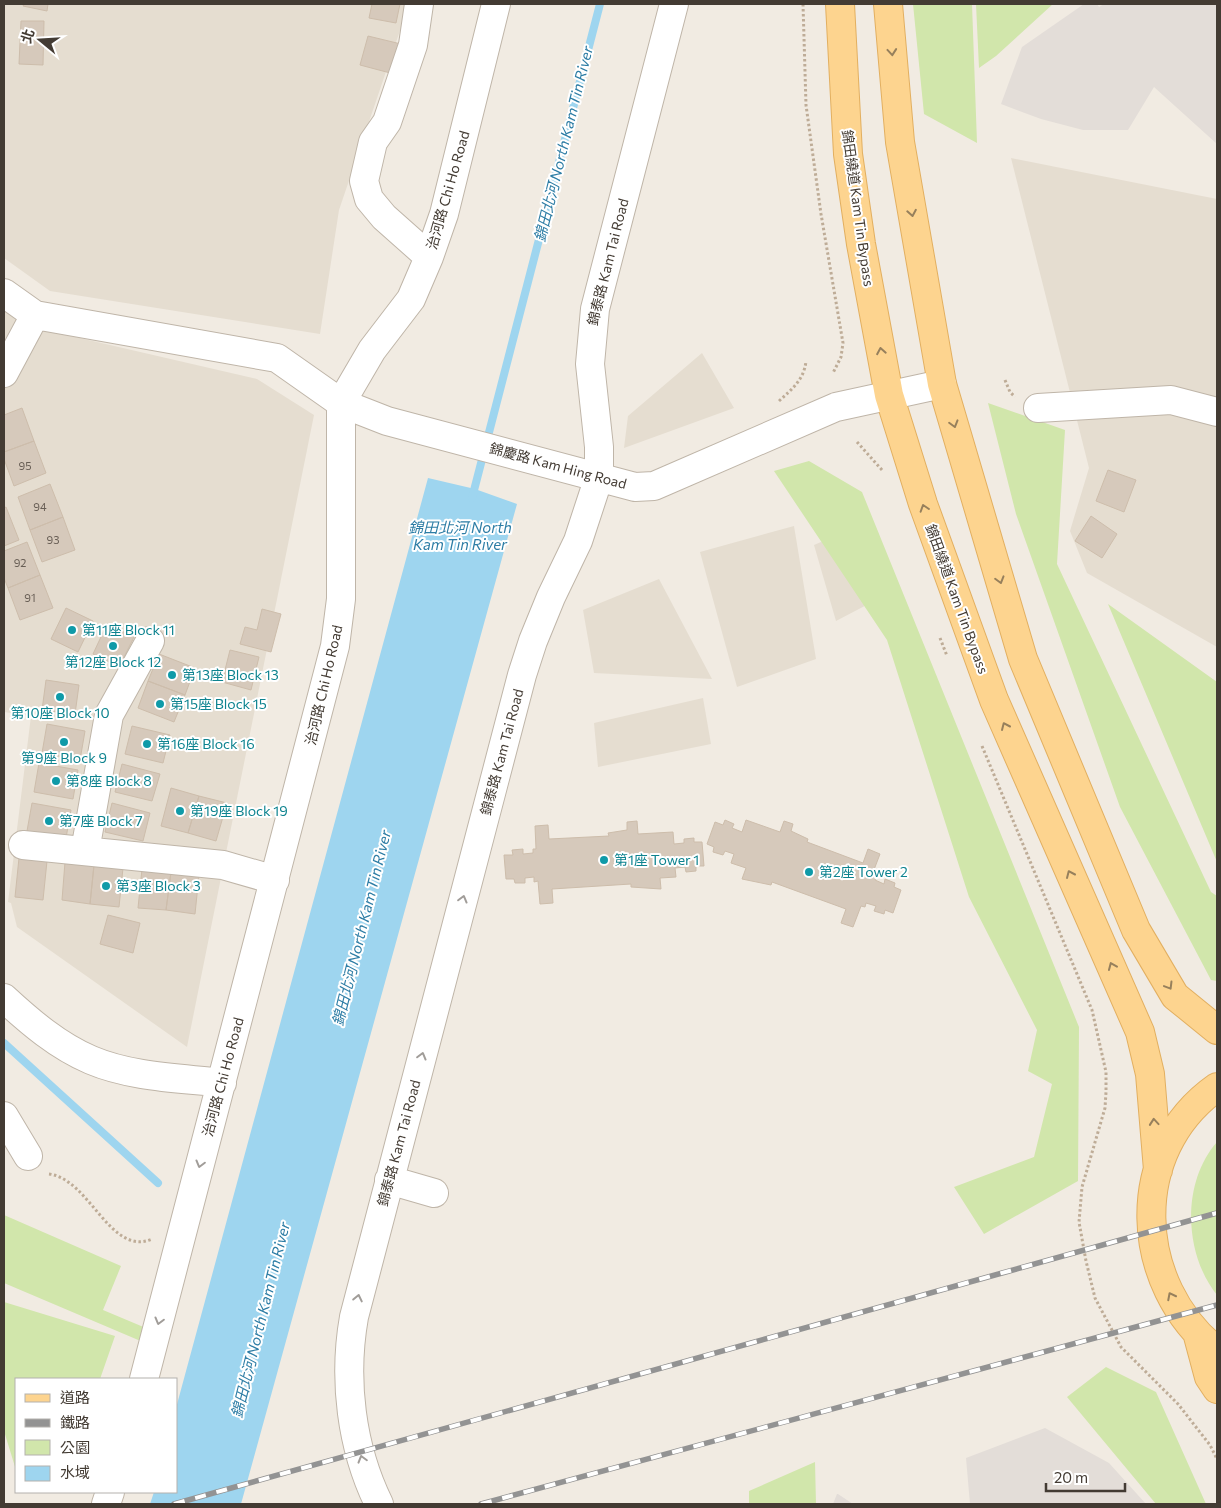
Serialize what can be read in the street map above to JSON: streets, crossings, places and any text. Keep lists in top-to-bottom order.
{
  "streets": {
    "main road": ["錦田繞道 Kam Tin Bypass"],
    "street": ["治河路 Chi Ho Road", "錦泰路 Kam Tai Road", "錦慶路 Kam Hing Road"]
  },
  "crossings": [
    ["治河路 Chi Ho Road", "錦慶路 Kam Hing Road"],
    ["錦田繞道 Kam Tin Bypass", "錦慶路 Kam Hing Road"],
    ["錦泰路 Kam Tai Road", "錦慶路 Kam Hing Road"]
  ],
  "one_way": ["錦泰路 Kam Tai Road"],
  "water": ["錦田北河 North Kam Tin River"],
  "places": [
    "第11座 Block 11",
    "第12座 Block 12",
    "第13座 Block 13",
    "第10座 Block 10",
    "第15座 Block 15",
    "第9座 Block 9",
    "第16座 Block 16",
    "第8座 Block 8",
    "第19座 Block 19",
    "第7座 Block 7",
    "第1座 Tower 1",
    "第2座 Tower 2",
    "第3座 Block 3"
  ],
  "house_numbers": [
    "95",
    "94",
    "93",
    "92",
    "91"
  ],
  "legend": [
    "道路",
    "鐵路",
    "公園",
    "水域"
  ],
  "scale_bar": "20 m",
  "north": "left"
}
